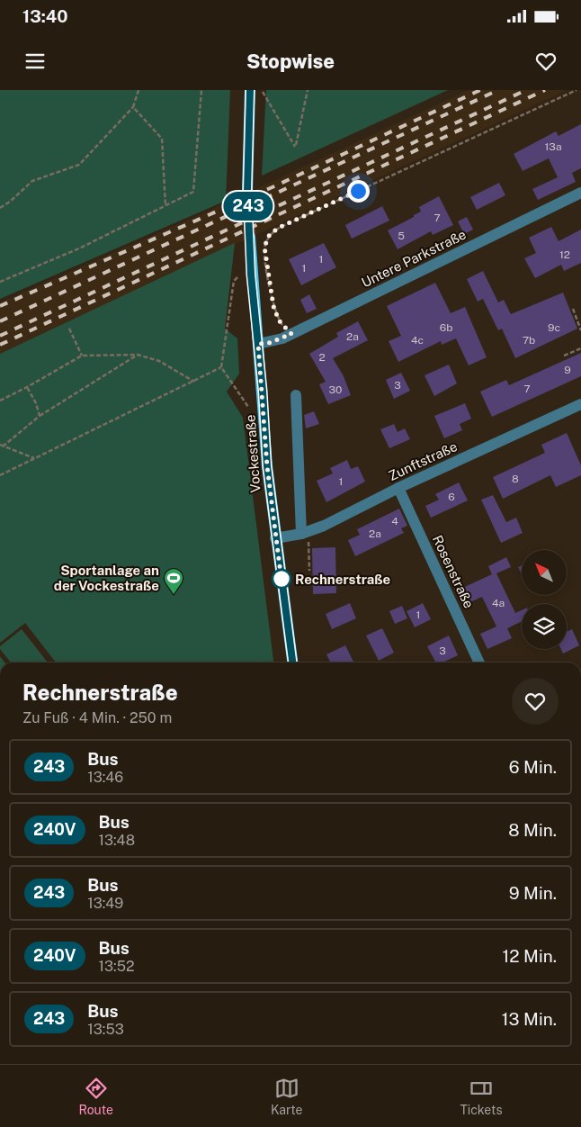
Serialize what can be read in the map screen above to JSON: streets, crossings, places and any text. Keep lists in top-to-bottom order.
{
  "streets": {
    "main road": ["Vockestraße"],
    "street": ["Untere Parkstraße", "Zunftstraße", "Rosenstraße"]
  },
  "crossings": [
    ["Untere Parkstraße", "Vockestraße"],
    ["Vockestraße", "Zunftstraße"],
    ["Zunftstraße", "Rosenstraße"]
  ],
  "places": {
    "other": ["Rechnerstraße"],
    "sports": ["Sportanlage an der Vockestraße"]
  },
  "lines": ["bus line 243"],
  "house_numbers": [
    "13a",
    "7",
    "5",
    "12",
    "1",
    "1",
    "6b",
    "9c",
    "2a",
    "4c",
    "7b",
    "2",
    "9",
    "3",
    "7",
    "30",
    "8",
    "1",
    "6",
    "4",
    "2a",
    "4a",
    "1",
    "3"
  ],
  "north": "top left",
  "page": {
    "status": "13:40",
    "header": "Stopwise",
    "on_map": "243",
    "heading": ["Rechnerstraße", "Zu Fuß · 4 Min. · 250 m"],
    "list": [
      {
        "mark": "243",
        "name": "Bus",
        "note": "13:46",
        "value": "6 Min."
      },
      {
        "mark": "240V",
        "name": "Bus",
        "note": "13:48",
        "value": "8 Min."
      },
      {
        "mark": "243",
        "name": "Bus",
        "note": "13:49",
        "value": "9 Min."
      },
      {
        "mark": "240V",
        "name": "Bus",
        "note": "13:52",
        "value": "12 Min."
      },
      {
        "mark": "243",
        "name": "Bus",
        "note": "13:53",
        "value": "13 Min."
      }
    ],
    "tabs": ["Route", "Karte", "Tickets"]
  }
}
